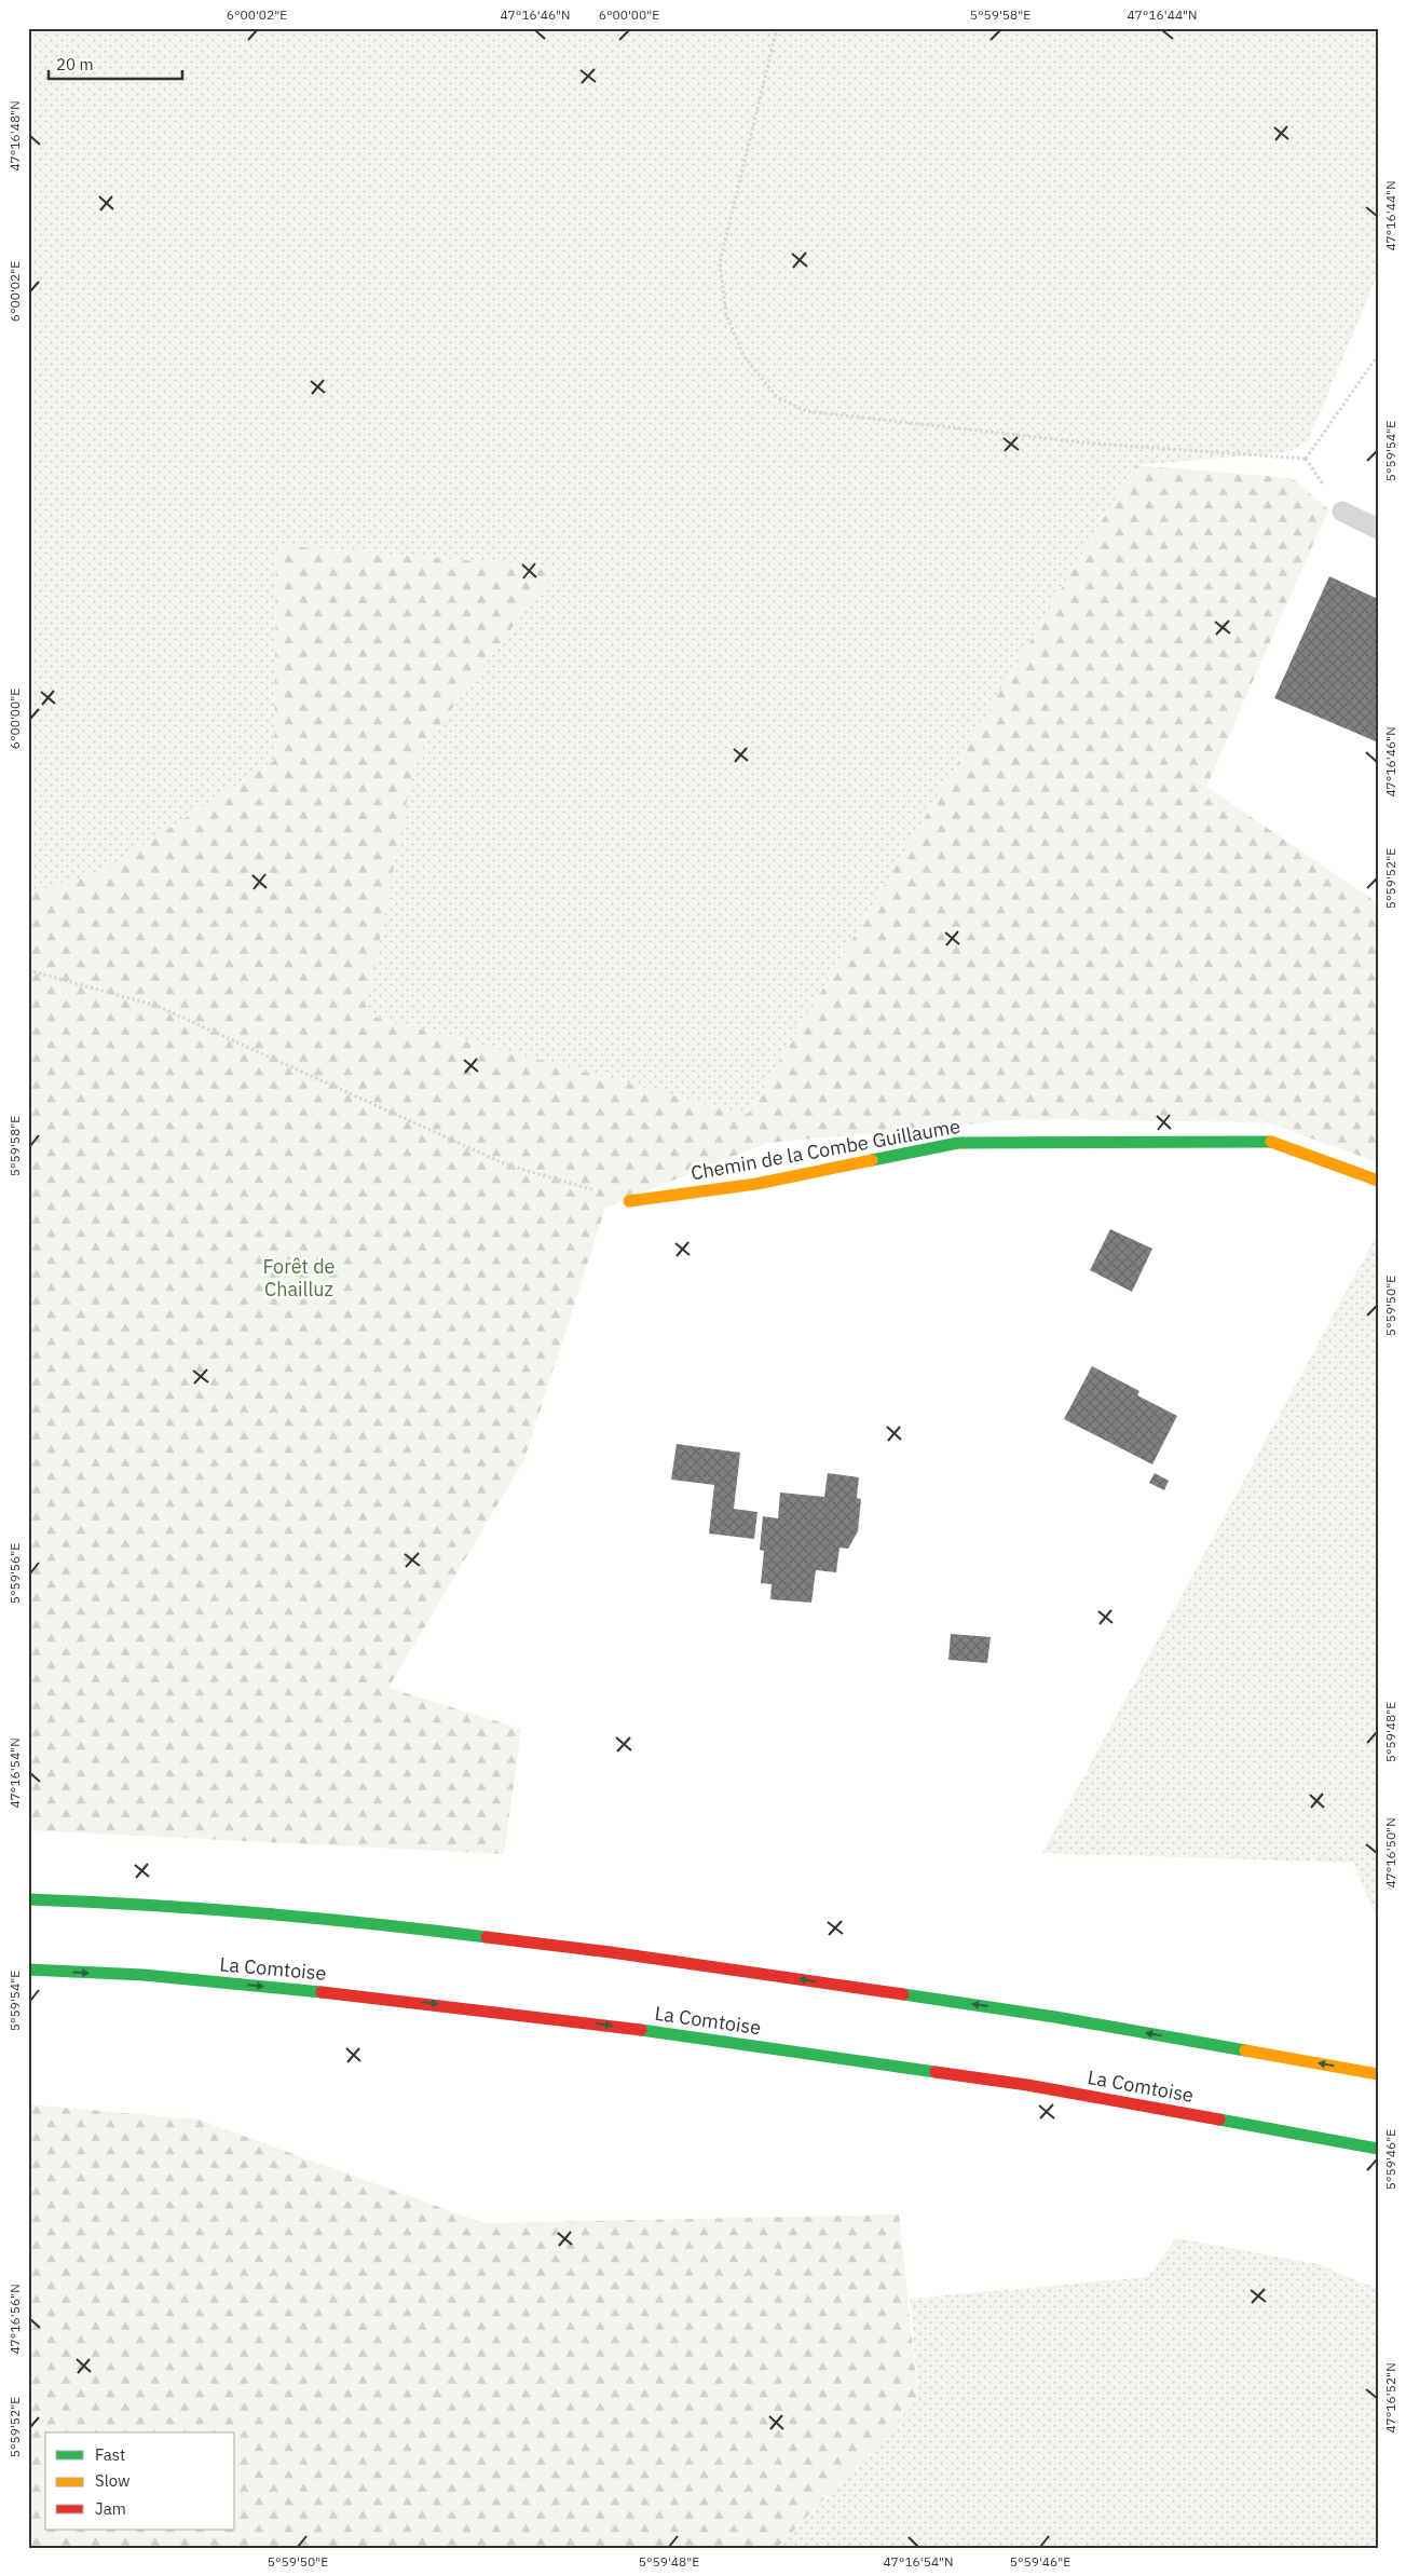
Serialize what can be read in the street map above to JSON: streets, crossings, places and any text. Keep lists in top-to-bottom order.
{
  "streets": {
    "main road": ["Chemin de la Combe Guillaume", "La Comtoise"]
  },
  "parks": ["Forêt de Chailluz"],
  "legend": ["Fast", "Slow", "Jam"],
  "scale_bar": "20 m",
  "coordinates": [
    "6°00'02\"E",
    "47°16'46\"N",
    "6°00'00\"E",
    "5°59'58\"E",
    "47°16'44\"N",
    "47°16'48\"N",
    "5°59'54\"E",
    "5°59'52\"E",
    "5°59'50\"E",
    "5°59'56\"E",
    "5°59'48\"E",
    "47°16'54\"N",
    "47°16'50\"N",
    "5°59'46\"E",
    "47°16'56\"N",
    "47°16'52\"N"
  ]
}
